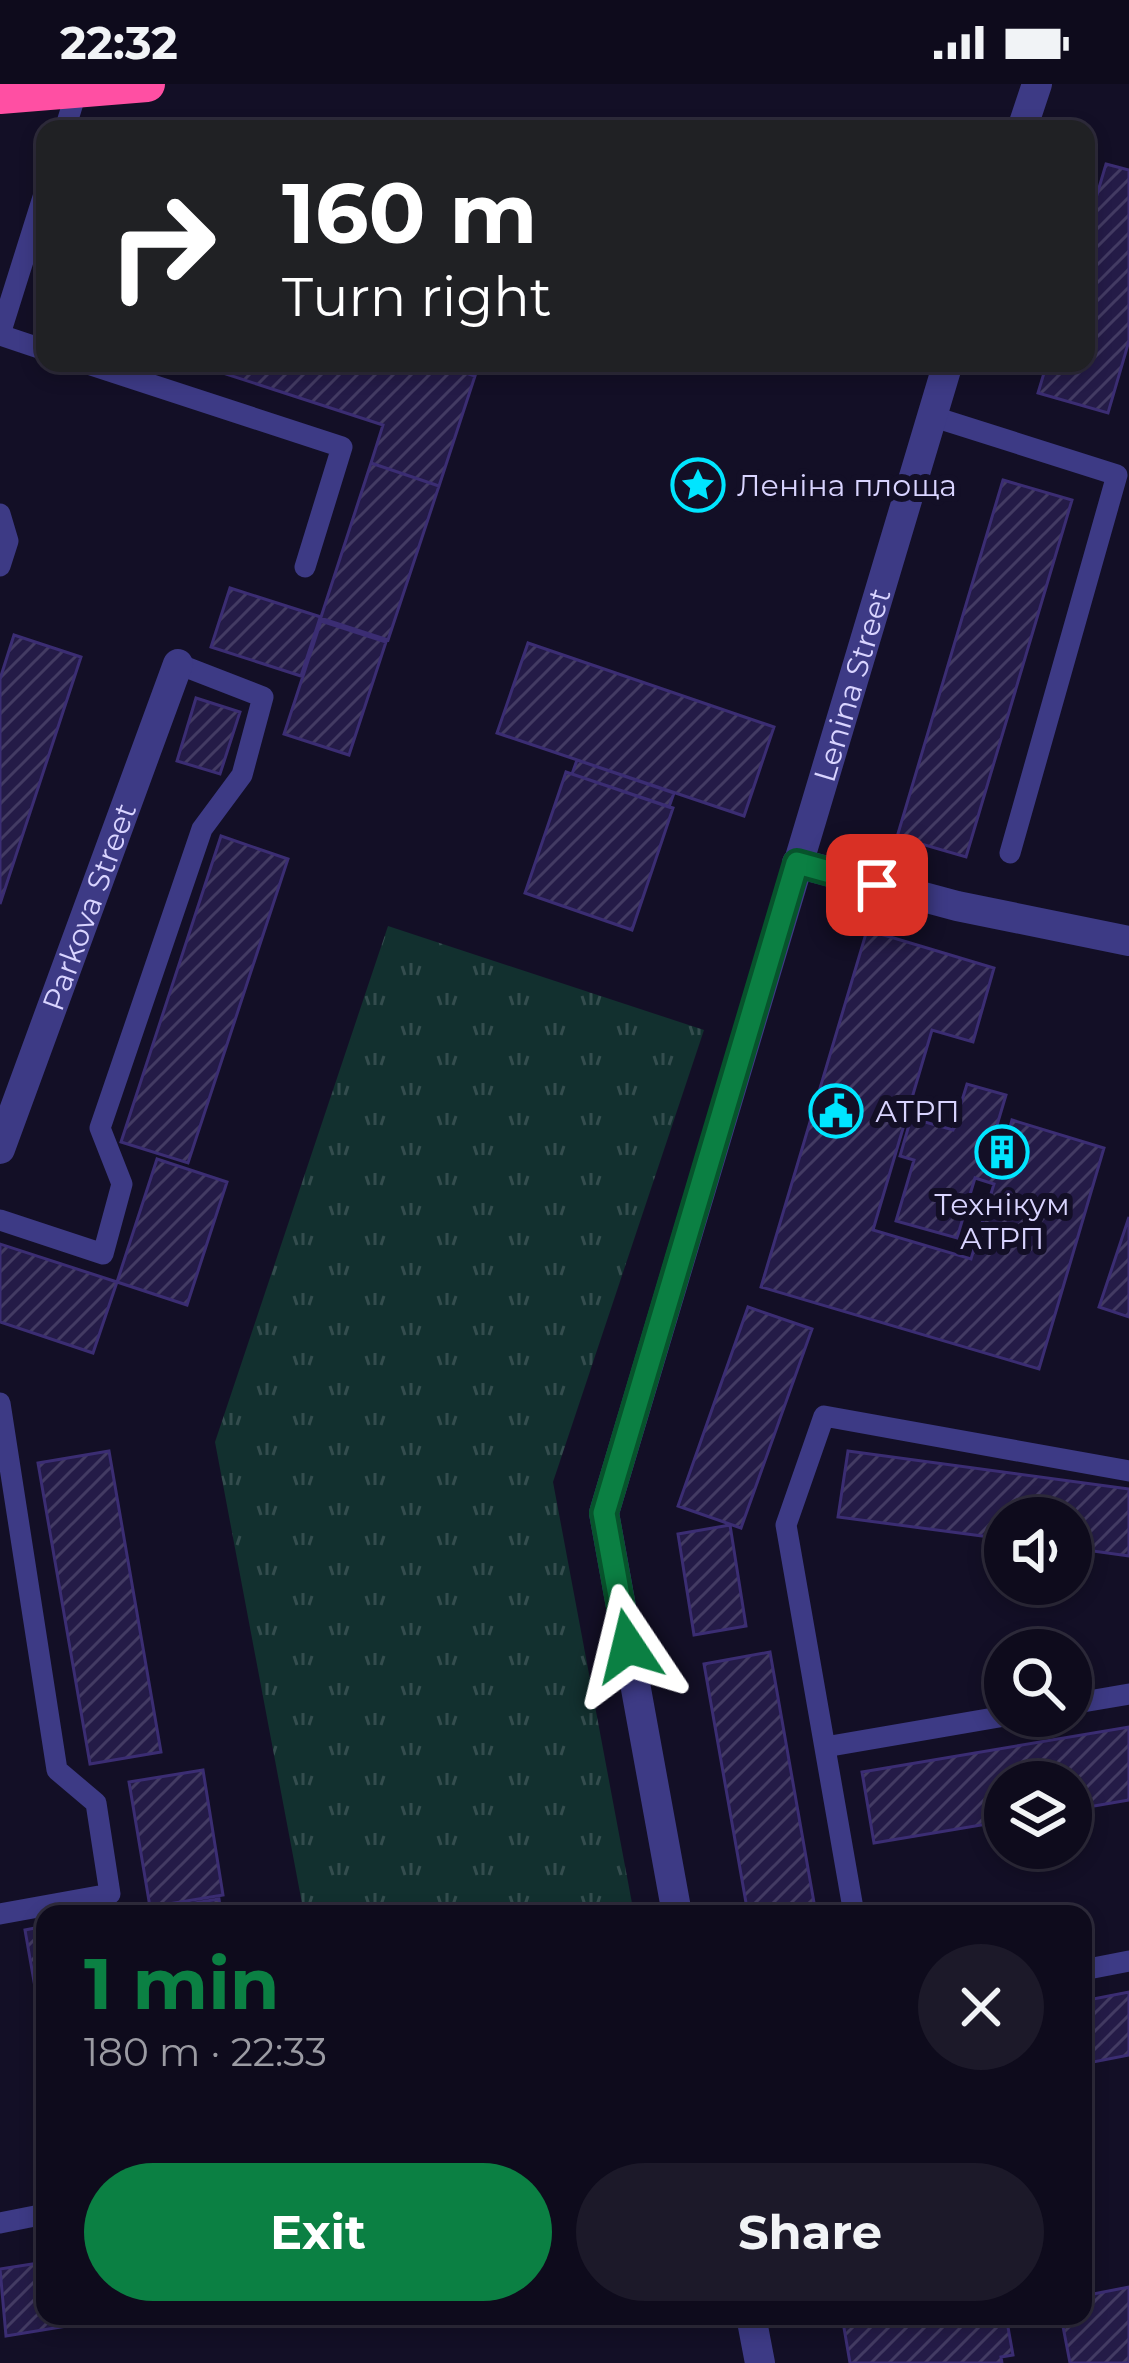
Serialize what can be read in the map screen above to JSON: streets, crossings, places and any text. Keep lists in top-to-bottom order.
{
  "streets": {
    "street": ["Lenina Street", "Parkova Street"]
  },
  "places": {
    "place": ["Леніна площа"],
    "public building": ["АТРП"],
    "building": ["Технікум АТРП"]
  },
  "page": {
    "status": "22:32",
    "turn": ["160 m", "Turn right"],
    "heading": ["1 min", "180 m · 22:33"],
    "buttons": ["Exit", "Share"]
  }
}
